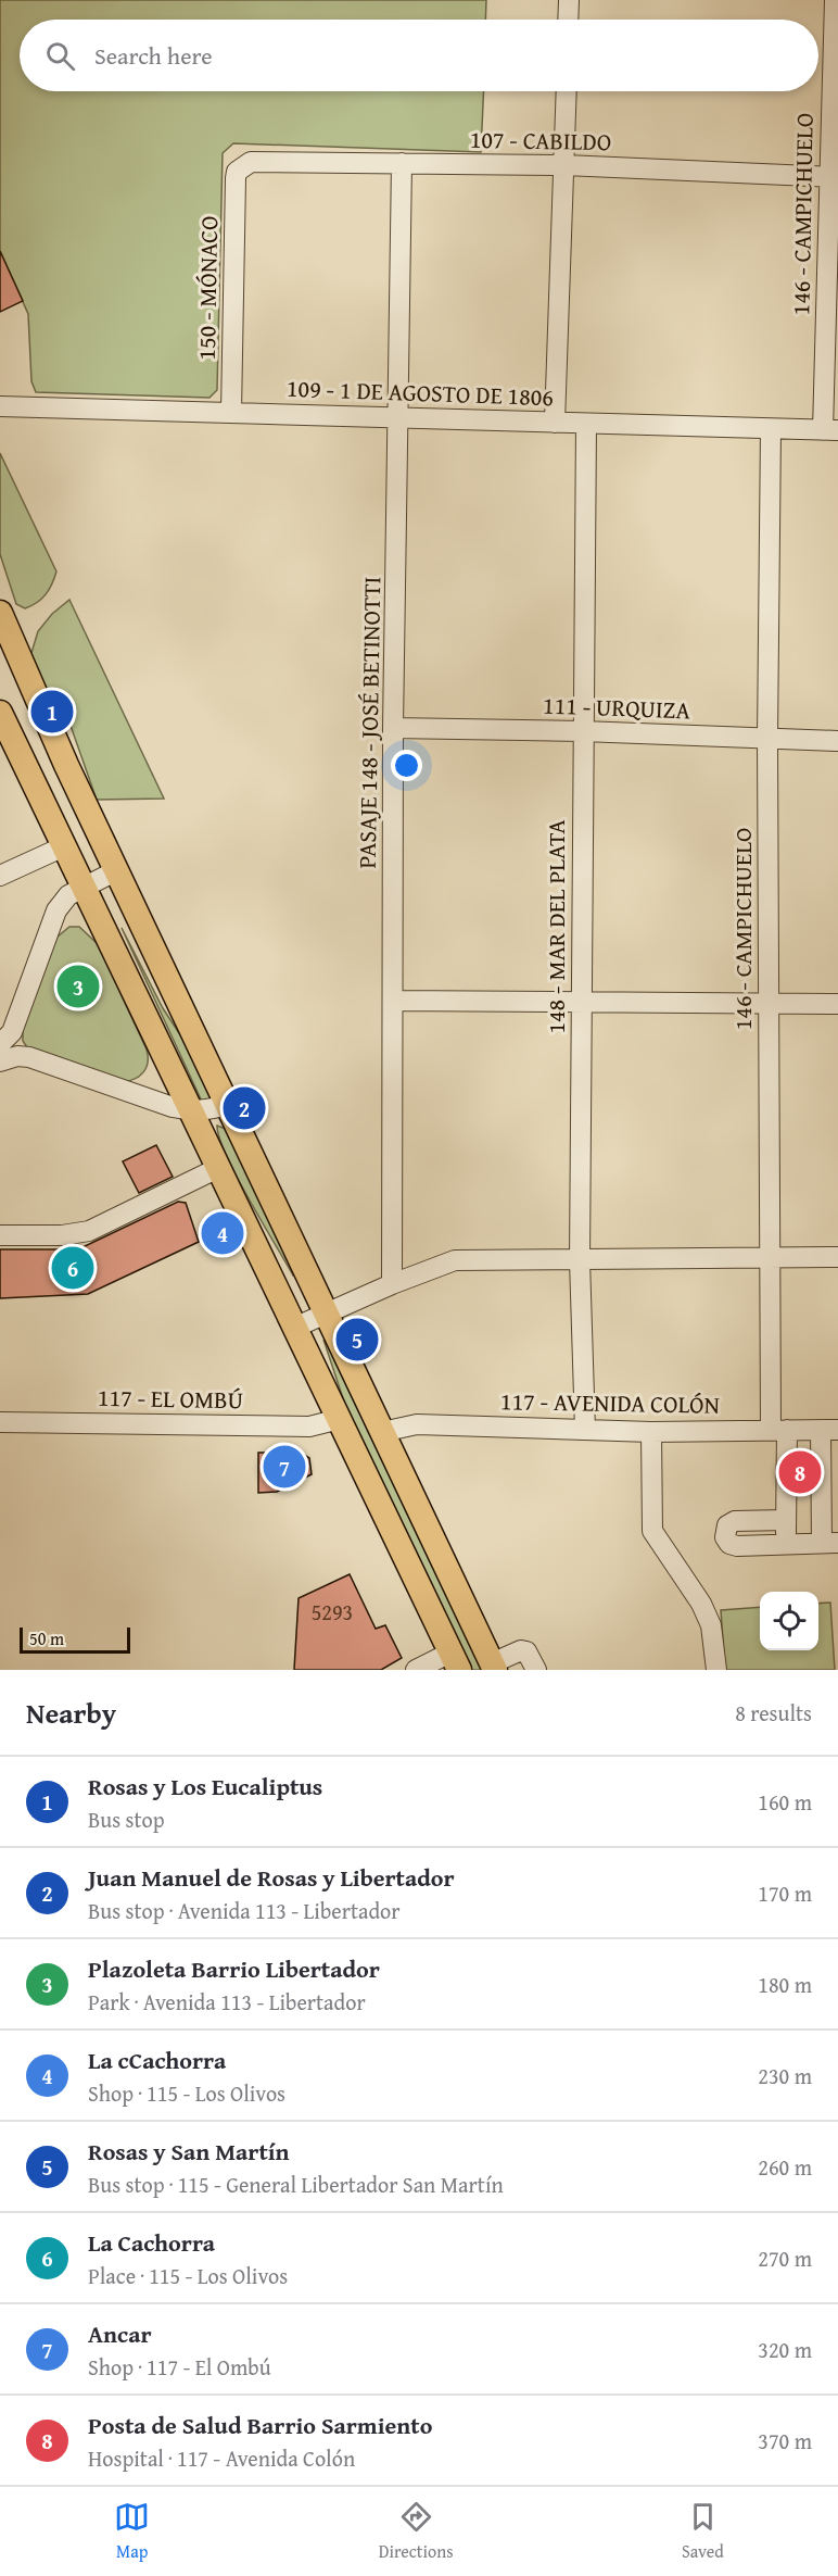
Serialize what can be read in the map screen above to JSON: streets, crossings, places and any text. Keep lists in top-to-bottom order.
{
  "streets": {
    "street": [
      "107 - CABILDO",
      "146 - CAMPICHUELO",
      "150 - MÓNACO",
      "109 - 1 DE AGOSTO DE 1806",
      "111 - URQUIZA",
      "PASAJE 148 - JOSÉ BETINOTTI",
      "148 - MAR DEL PLATA",
      "117 - EL OMBÚ",
      "117 - AVENIDA COLÓN"
    ]
  },
  "crossings": [
    ["107 - CABILDO", "146 - CAMPICHUELO"],
    ["107 - CABILDO", "150 - MÓNACO"],
    ["107 - CABILDO", "PASAJE 148 - JOSÉ BETINOTTI"],
    ["146 - CAMPICHUELO", "109 - 1 DE AGOSTO DE 1806"],
    ["146 - CAMPICHUELO", "111 - URQUIZA"],
    ["146 - CAMPICHUELO", "117 - AVENIDA COLÓN"],
    ["150 - MÓNACO", "109 - 1 DE AGOSTO DE 1806"],
    ["109 - 1 DE AGOSTO DE 1806", "PASAJE 148 - JOSÉ BETINOTTI"],
    ["109 - 1 DE AGOSTO DE 1806", "148 - MAR DEL PLATA"],
    ["111 - URQUIZA", "PASAJE 148 - JOSÉ BETINOTTI"],
    ["111 - URQUIZA", "148 - MAR DEL PLATA"],
    ["148 - MAR DEL PLATA", "117 - AVENIDA COLÓN"]
  ],
  "house_numbers": ["5293"],
  "scale_bar": "50 m",
  "page": {
    "search": "Search here",
    "pins": [
      "1",
      "3",
      "2",
      "4",
      "6",
      "5",
      "7",
      "8"
    ],
    "scale": "50 m",
    "heading": ["Nearby", "8 results"],
    "list": [
      {
        "mark": "1",
        "name": "Rosas y Los Eucaliptus",
        "note": "Bus stop",
        "value": "160 m"
      },
      {
        "mark": "2",
        "name": "Juan Manuel de Rosas y Libertador",
        "note": "Bus stop · Avenida 113 - Libertador",
        "value": "170 m"
      },
      {
        "mark": "3",
        "name": "Plazoleta Barrio Libertador",
        "note": "Park · Avenida 113 - Libertador",
        "value": "180 m"
      },
      {
        "mark": "4",
        "name": "La cCachorra",
        "note": "Shop · 115 - Los Olivos",
        "value": "230 m"
      },
      {
        "mark": "5",
        "name": "Rosas y San Martín",
        "note": "Bus stop · 115 - General Libertador San Martín",
        "value": "260 m"
      },
      {
        "mark": "6",
        "name": "La Cachorra",
        "note": "Place · 115 - Los Olivos",
        "value": "270 m"
      },
      {
        "mark": "7",
        "name": "Ancar",
        "note": "Shop · 117 - El Ombú",
        "value": "320 m"
      },
      {
        "mark": "8",
        "name": "Posta de Salud Barrio Sarmiento",
        "note": "Hospital · 117 - Avenida Colón",
        "value": "370 m"
      }
    ],
    "nav": ["Map", "Directions", "Saved"]
  }
}
